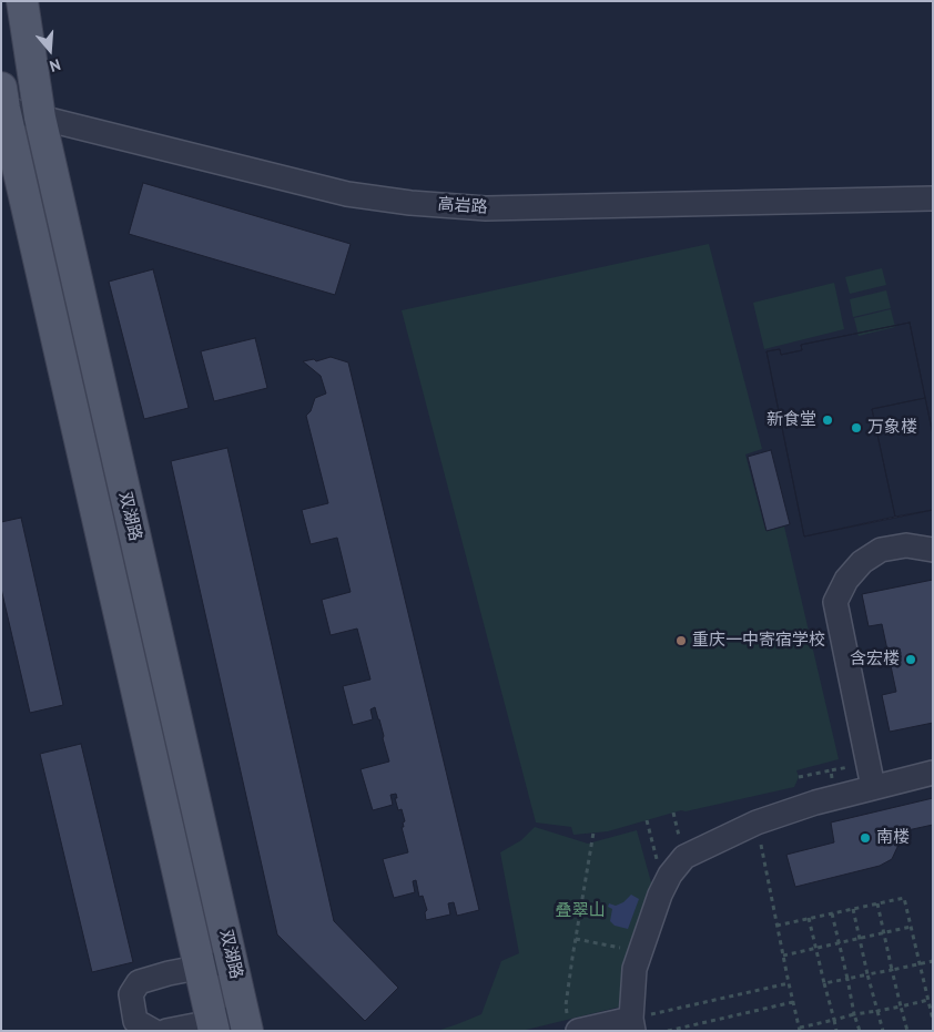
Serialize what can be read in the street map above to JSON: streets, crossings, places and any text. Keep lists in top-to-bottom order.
{
  "streets": {
    "main road": ["双湖路"],
    "street": ["高岩路"]
  },
  "crossings": [
    ["高岩路", "双湖路"]
  ],
  "parks": ["叠翠山"],
  "places": [
    "新食堂",
    "万象楼",
    "重庆一中寄宿学校",
    "含宏楼",
    "南楼"
  ],
  "north": "bottom"
}
